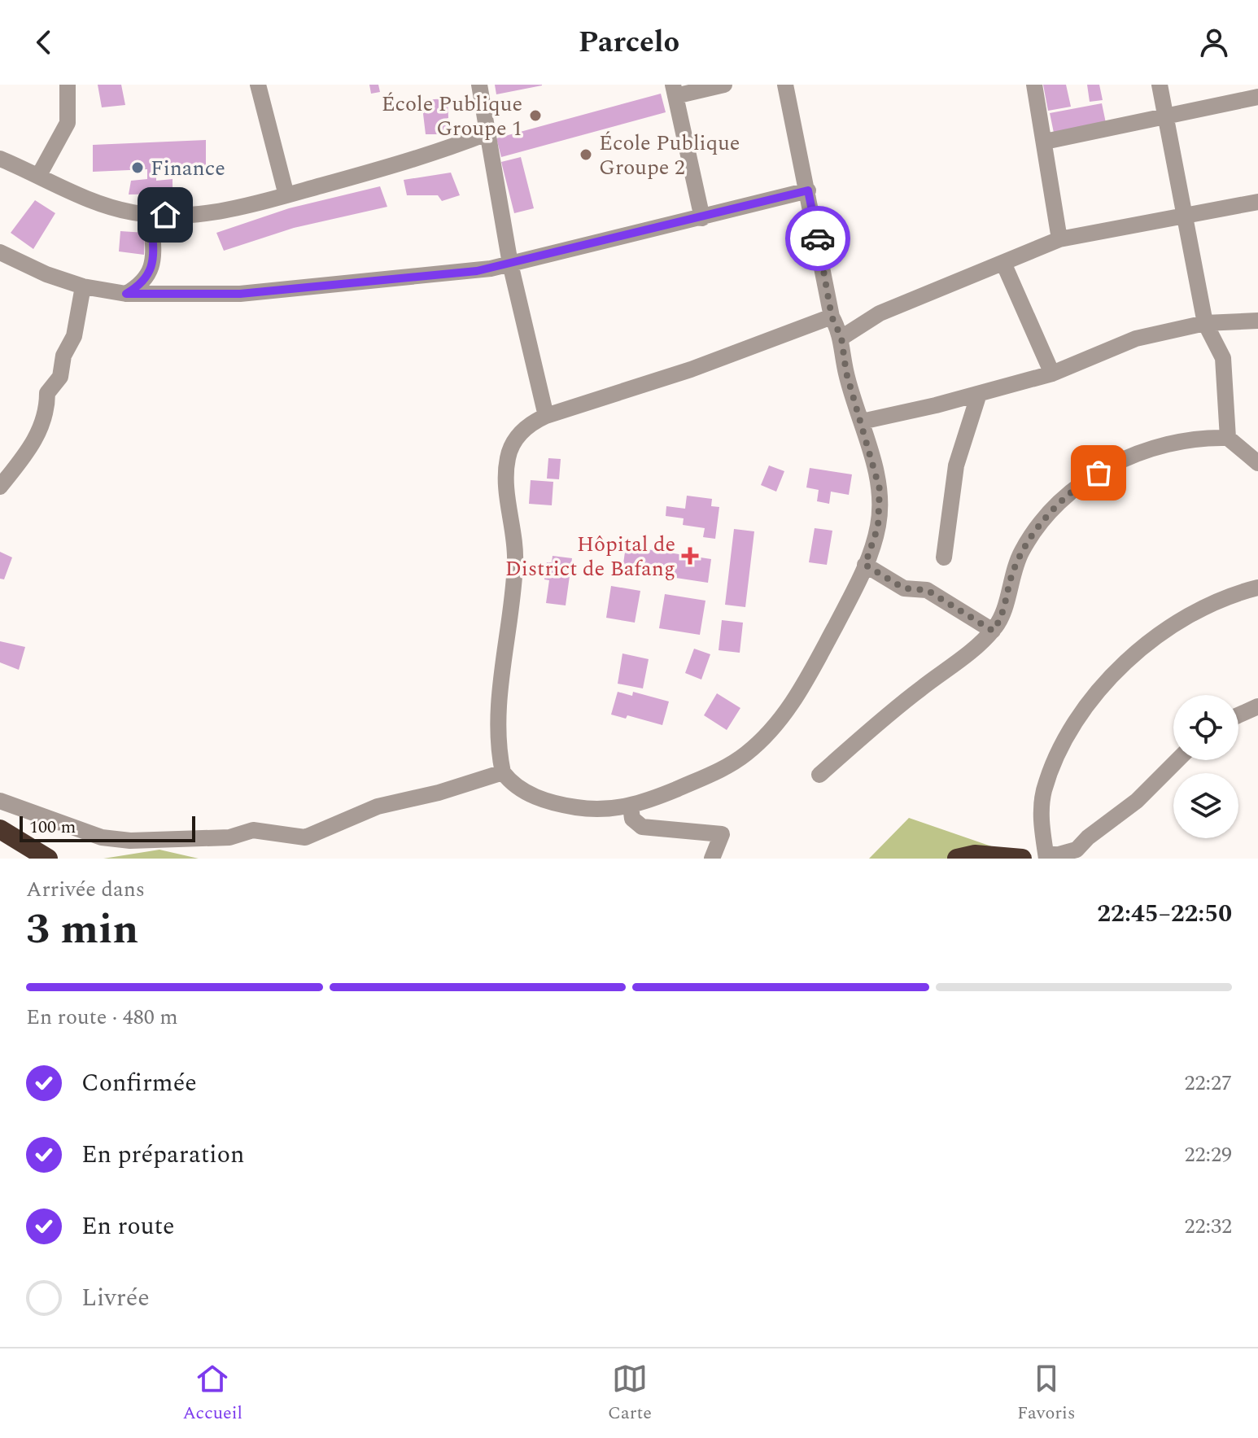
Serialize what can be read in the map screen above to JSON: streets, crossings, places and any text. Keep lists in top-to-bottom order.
{
  "places": {
    "other": ["École Publique Groupe 1", "École Publique Groupe 2", "Finance"],
    "health": ["Hôpital de District de Bafang"]
  },
  "scale_bar": "100 m",
  "page": {
    "header": "Parcelo",
    "scale": "100 m",
    "heading": ["3 min", "Arrivée dans", "22:45–22:50"],
    "bar": "En route · 480 m",
    "list": [
      ["Confirmée", "22:27"],
      ["En préparation", "22:29"],
      ["En route", "22:32"],
      "Livrée"
    ],
    "tabs": ["Accueil", "Carte", "Favoris"]
  }
}
